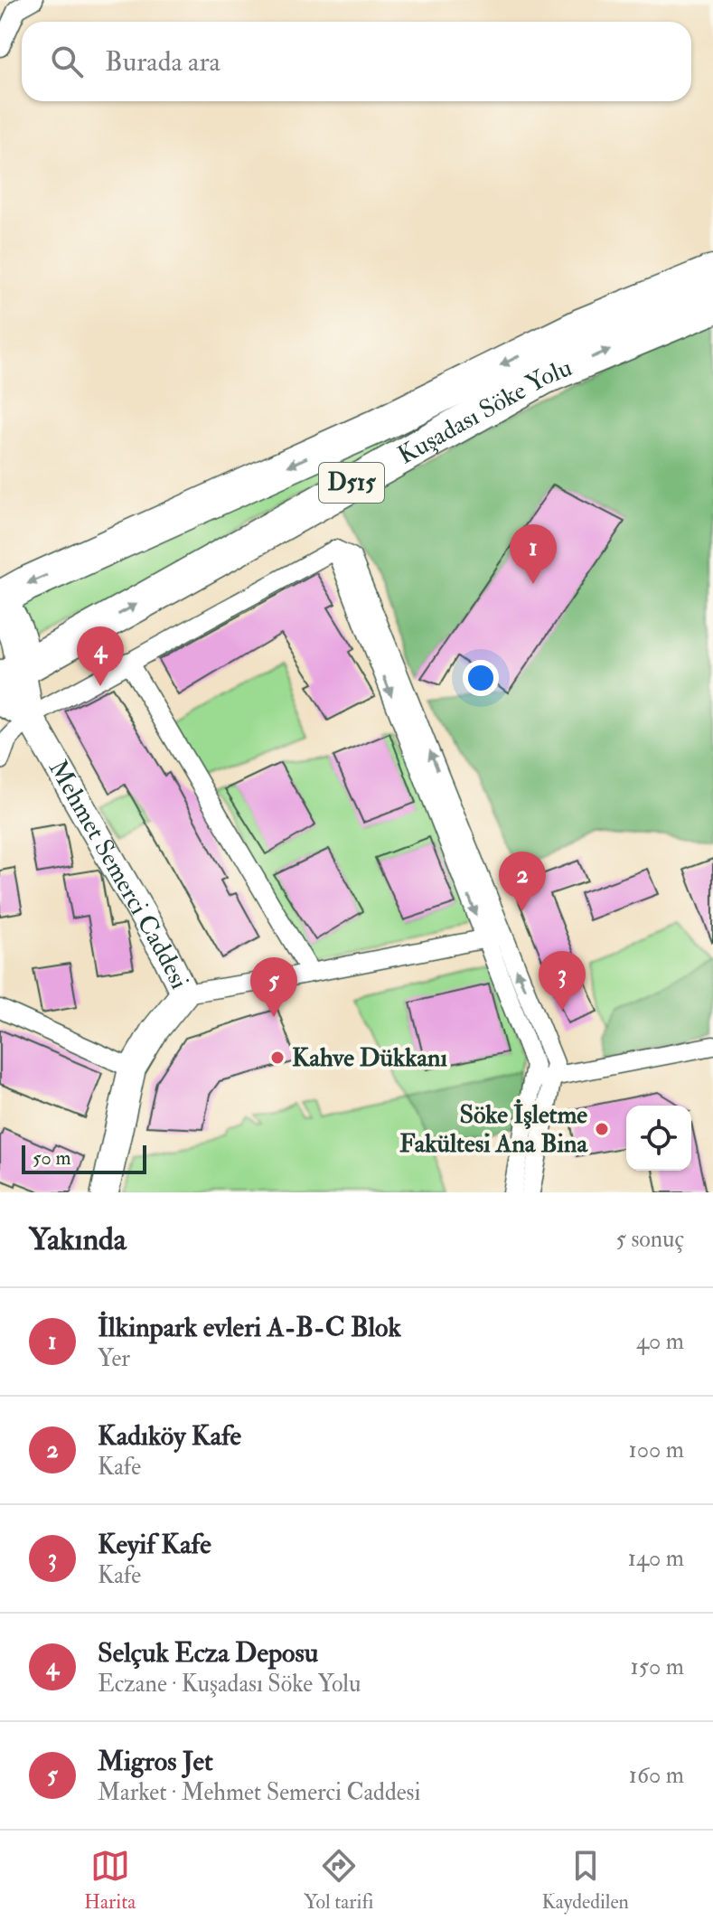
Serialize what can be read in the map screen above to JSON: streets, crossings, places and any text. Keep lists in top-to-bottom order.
{
  "streets": {
    "highway": ["Kuşadası Söke Yolu", "D515"],
    "street": ["Mehmet Semerci Caddesi"]
  },
  "crossings": [
    ["Kuşadası Söke Yolu", "Mehmet Semerci Caddesi"]
  ],
  "places": ["Kahve Dükkanı", "Söke İşletme Fakültesi Ana Bina"],
  "scale_bar": "50 m",
  "page": {
    "search": "Burada ara",
    "pins": [
      "1",
      "4",
      "2",
      "3",
      "5"
    ],
    "scale": "50 m",
    "heading": ["Yakında", "5 sonuç"],
    "list": [
      {
        "mark": "1",
        "name": "İlkinpark evleri A-B-C Blok",
        "note": "Yer",
        "value": "40 m"
      },
      {
        "mark": "2",
        "name": "Kadıköy Kafe",
        "note": "Kafe",
        "value": "100 m"
      },
      {
        "mark": "3",
        "name": "Keyif Kafe",
        "note": "Kafe",
        "value": "140 m"
      },
      {
        "mark": "4",
        "name": "Selçuk Ecza Deposu",
        "note": "Eczane · Kuşadası Söke Yolu",
        "value": "150 m"
      },
      {
        "mark": "5",
        "name": "Migros Jet",
        "note": "Market · Mehmet Semerci Caddesi",
        "value": "160 m"
      }
    ],
    "nav": ["Harita", "Yol tarifi", "Kaydedilen"]
  }
}
